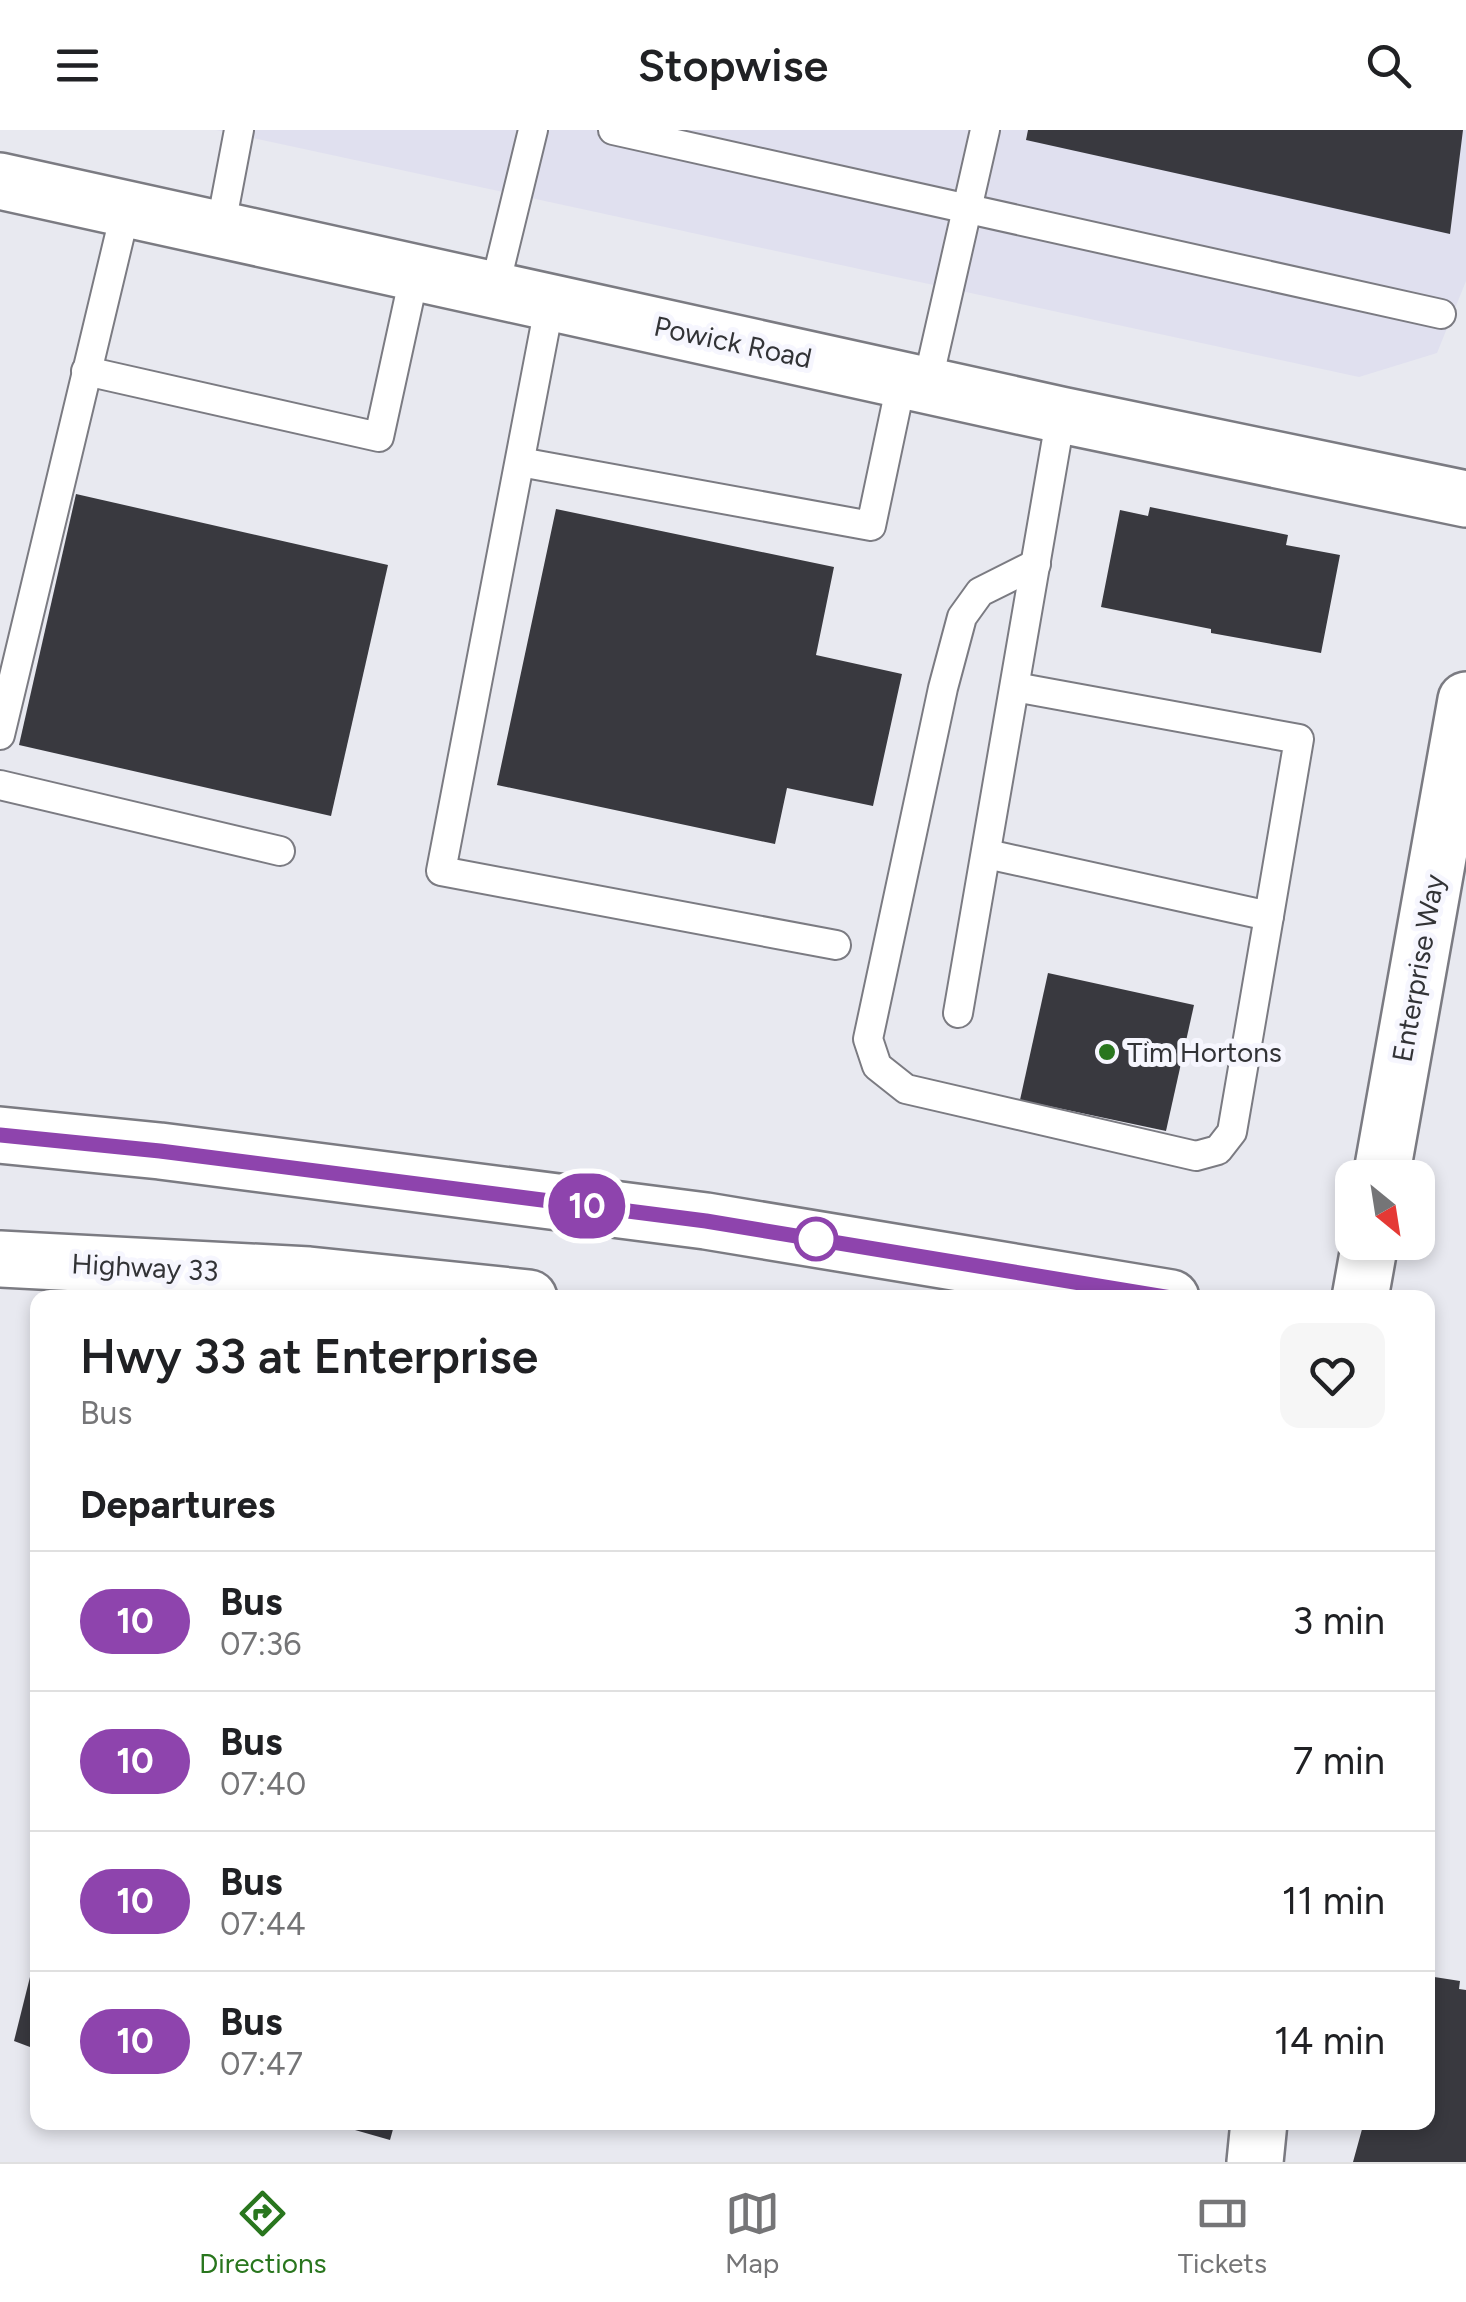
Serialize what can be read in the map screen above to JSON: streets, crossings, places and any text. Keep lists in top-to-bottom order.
{
  "streets": {
    "street": ["Powick Road", "Enterprise Way", "Highway 33"]
  },
  "places": ["Tim Hortons"],
  "lines": ["bus line 10"],
  "north": "bottom right",
  "page": {
    "header": "Stopwise",
    "on_map": "10",
    "heading": [
      ["Hwy 33 at Enterprise", "Bus"],
      "Departures"
    ],
    "list": [
      {
        "mark": "10",
        "name": "Bus",
        "note": "07:36",
        "value": "3 min"
      },
      {
        "mark": "10",
        "name": "Bus",
        "note": "07:40",
        "value": "7 min"
      },
      {
        "mark": "10",
        "name": "Bus",
        "note": "07:44",
        "value": "11 min"
      },
      {
        "mark": "10",
        "name": "Bus",
        "note": "07:47",
        "value": "14 min"
      }
    ],
    "tabs": ["Directions", "Map", "Tickets"]
  }
}
